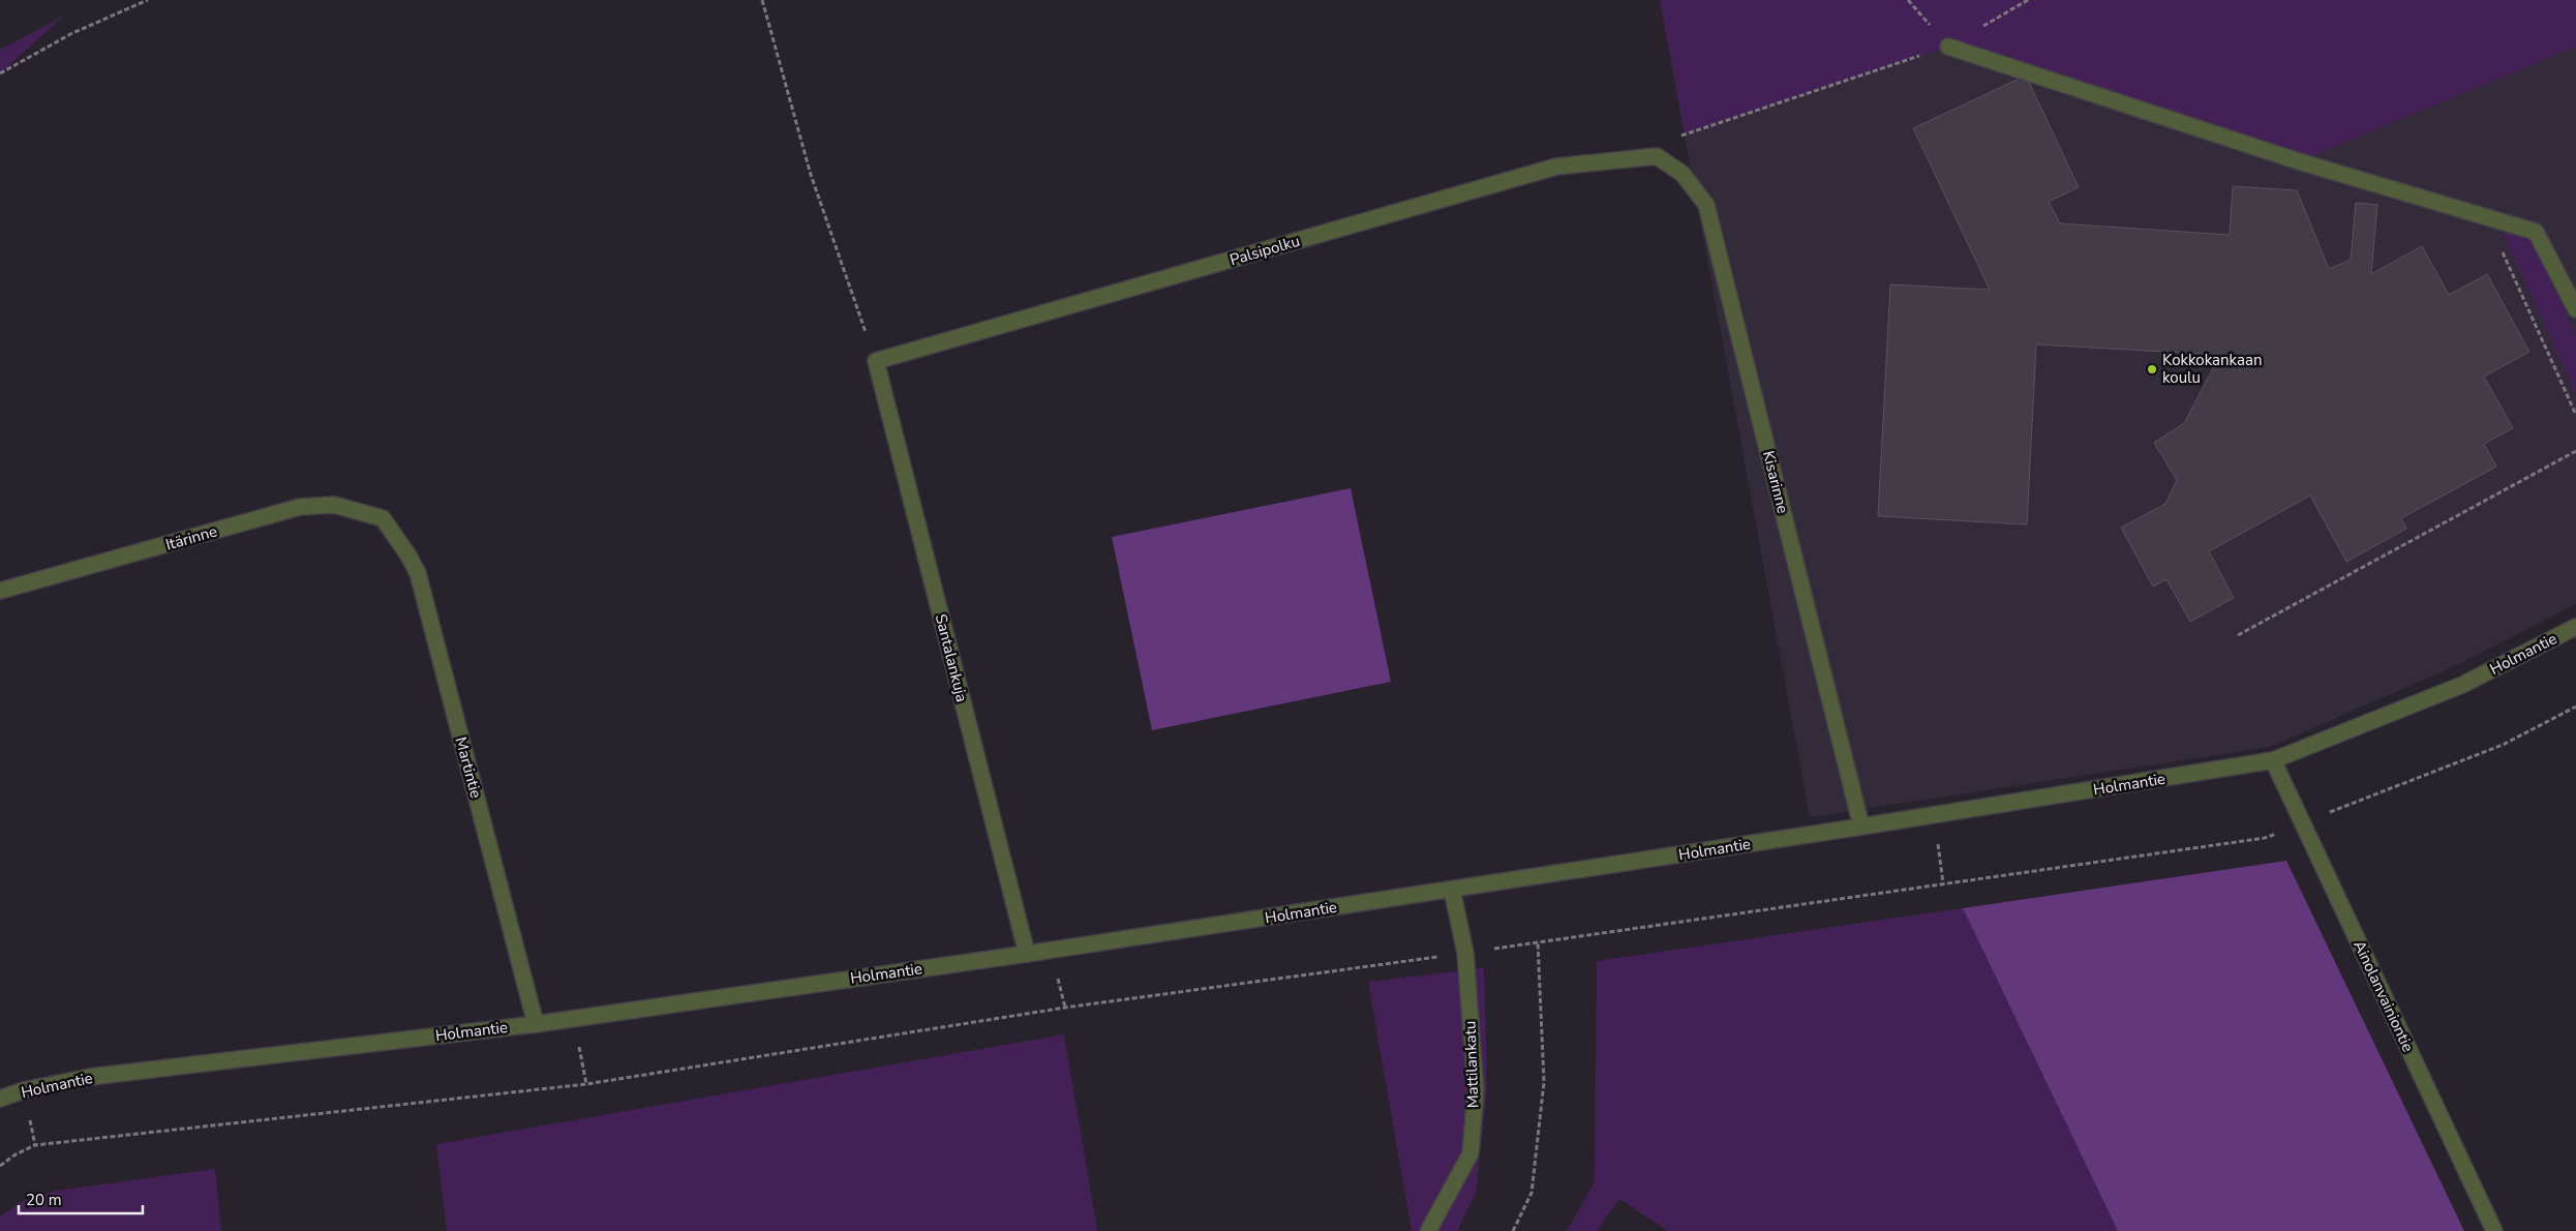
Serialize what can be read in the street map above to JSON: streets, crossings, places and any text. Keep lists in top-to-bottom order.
{
  "streets": {
    "street": [
      "Palsipolku",
      "Kisarinne",
      "Itärinne",
      "Holmantie",
      "Santalankuja",
      "Martintie",
      "Ainolanvainiontie",
      "Mattilankatu"
    ]
  },
  "crossings": [
    ["Palsipolku", "Kisarinne"],
    ["Palsipolku", "Santalankuja"],
    ["Kisarinne", "Holmantie"],
    ["Itärinne", "Martintie"],
    ["Holmantie", "Santalankuja"],
    ["Holmantie", "Martintie"],
    ["Holmantie", "Ainolanvainiontie"],
    ["Holmantie", "Mattilankatu"]
  ],
  "places": ["Kokkokankaan koulu"],
  "scale_bar": "20 m"
}
